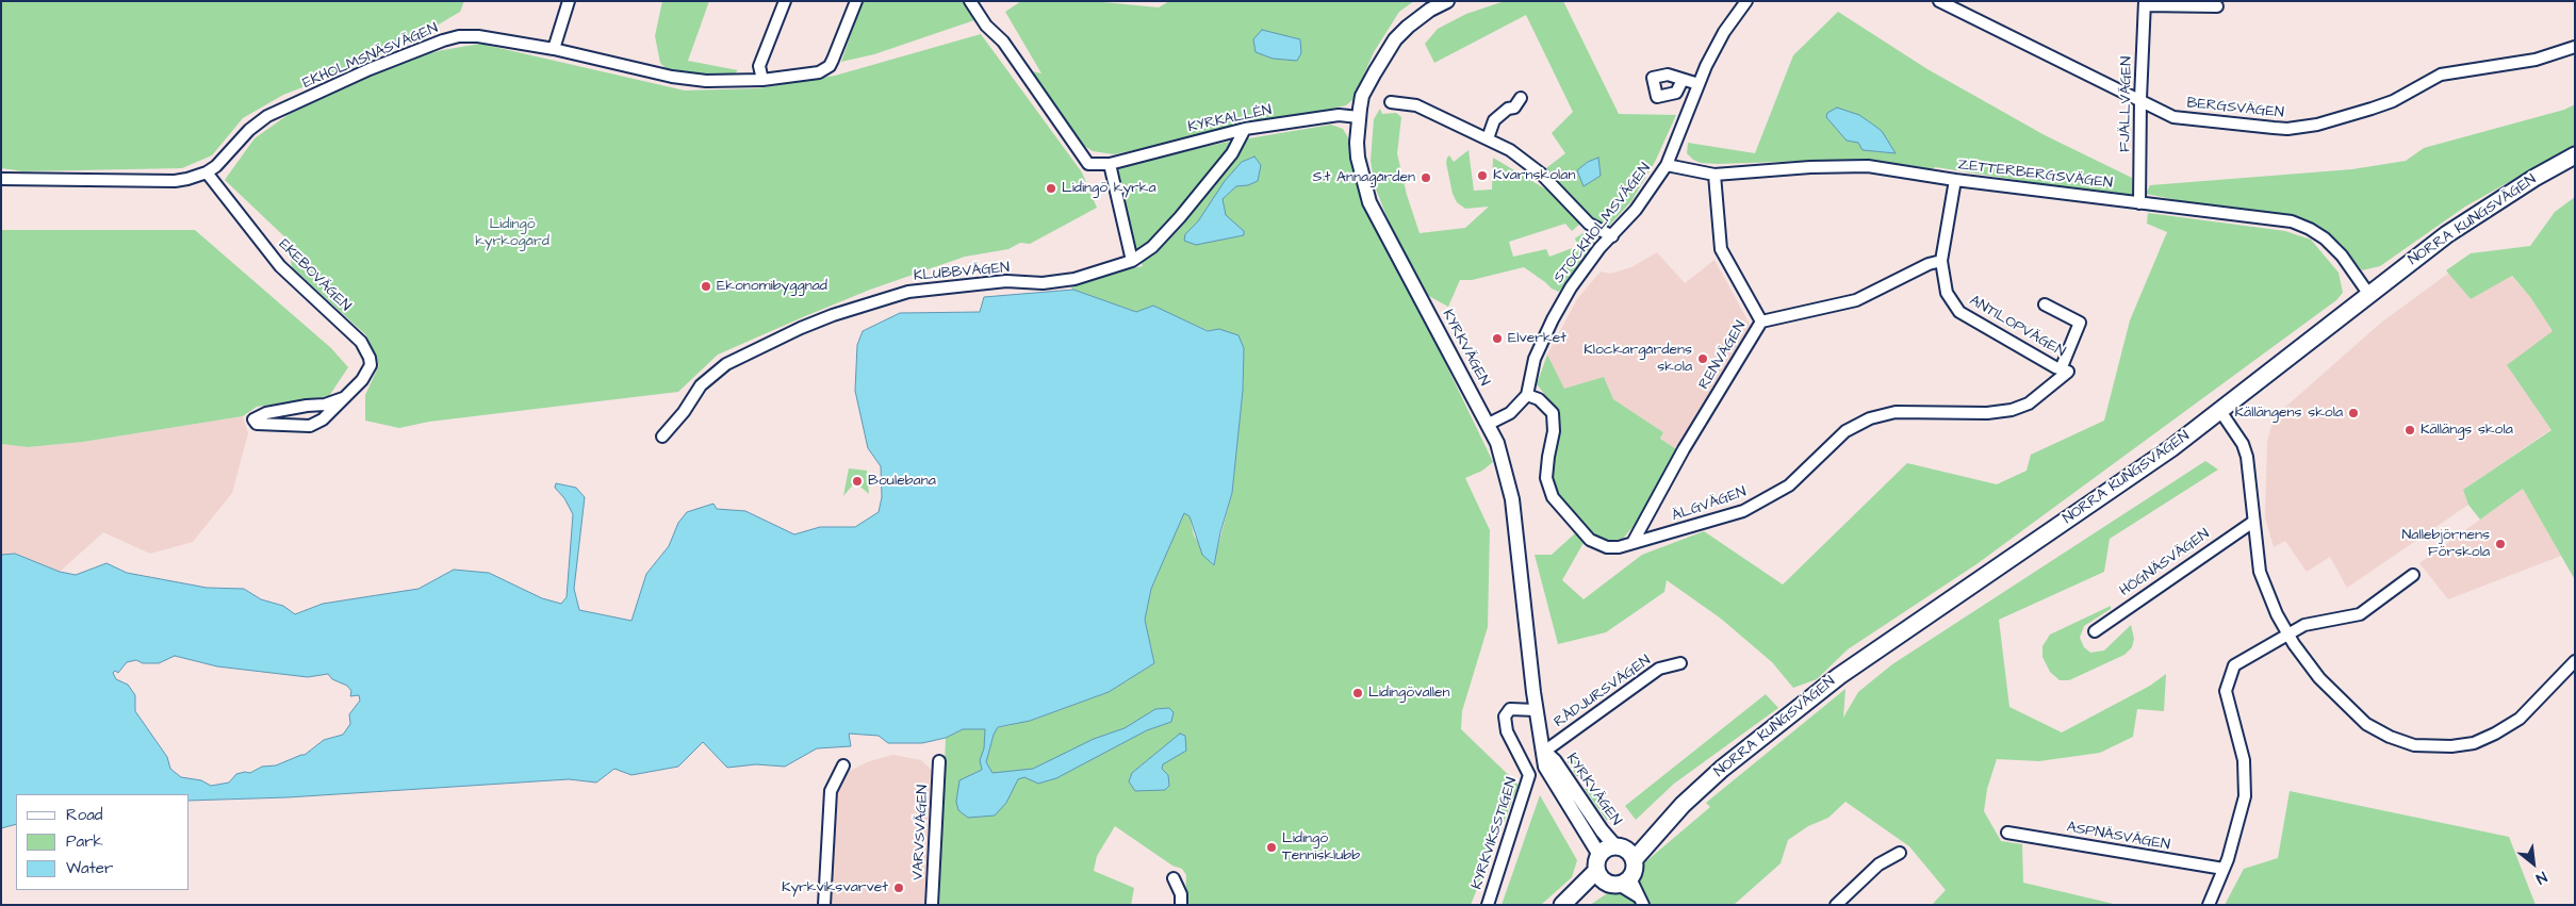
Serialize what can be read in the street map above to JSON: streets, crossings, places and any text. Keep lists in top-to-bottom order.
{
  "streets": {
    "main road": ["NORRA KUNGSVÄGEN"],
    "street": [
      "EKHOLMSNÄSVÄGEN",
      "FJÄLLVÄGEN",
      "BERGSVÄGEN",
      "KYRKALLÉN",
      "ZETTERBERGSVÄGEN",
      "STOCKHOLMSVÄGEN",
      "KLUBBVÄGEN",
      "EKEBOVÄGEN",
      "ANTILOPVÄGEN",
      "KYRKVÄGEN",
      "RENVÄGEN",
      "ÄLGVÄGEN",
      "HÖGNÄSVÄGEN",
      "RÅDJURSVÄGEN",
      "VARVSVÄGEN",
      "KYRKVIKSSTIGEN",
      "ASPNÄSVÄGEN"
    ]
  },
  "crossings": [
    ["EKHOLMSNÄSVÄGEN", "EKEBOVÄGEN"],
    ["FJÄLLVÄGEN", "BERGSVÄGEN"],
    ["FJÄLLVÄGEN", "ZETTERBERGSVÄGEN"],
    ["KYRKALLÉN", "KLUBBVÄGEN"],
    ["KYRKALLÉN", "KYRKVÄGEN"],
    ["ZETTERBERGSVÄGEN", "NORRA KUNGSVÄGEN"],
    ["ZETTERBERGSVÄGEN", "STOCKHOLMSVÄGEN"],
    ["ZETTERBERGSVÄGEN", "ANTILOPVÄGEN"],
    ["ZETTERBERGSVÄGEN", "RENVÄGEN"],
    ["NORRA KUNGSVÄGEN", "KYRKVÄGEN"],
    ["STOCKHOLMSVÄGEN", "ÄLGVÄGEN"],
    ["ANTILOPVÄGEN", "ÄLGVÄGEN"],
    ["KYRKVÄGEN", "RÅDJURSVÄGEN"],
    ["KYRKVÄGEN", "KYRKVIKSSTIGEN"],
    ["RENVÄGEN", "ÄLGVÄGEN"]
  ],
  "parks": ["Lidingö kyrkogård"],
  "places": [
    "Kvarnskolan",
    "S:t Annagården",
    "Lidingö kyrka",
    "Ekonomibyggnad",
    "Elverket",
    "Klockargårdens skola",
    "Källängens skola",
    "Källängs skola",
    "Boulebana",
    "Nallebjörnens Förskola",
    "Lidingövallen",
    "Lidingö Tennisklubb",
    "Kyrkviksvarvet"
  ],
  "legend": ["Road", "Park", "Water"],
  "north": "bottom right"
}
